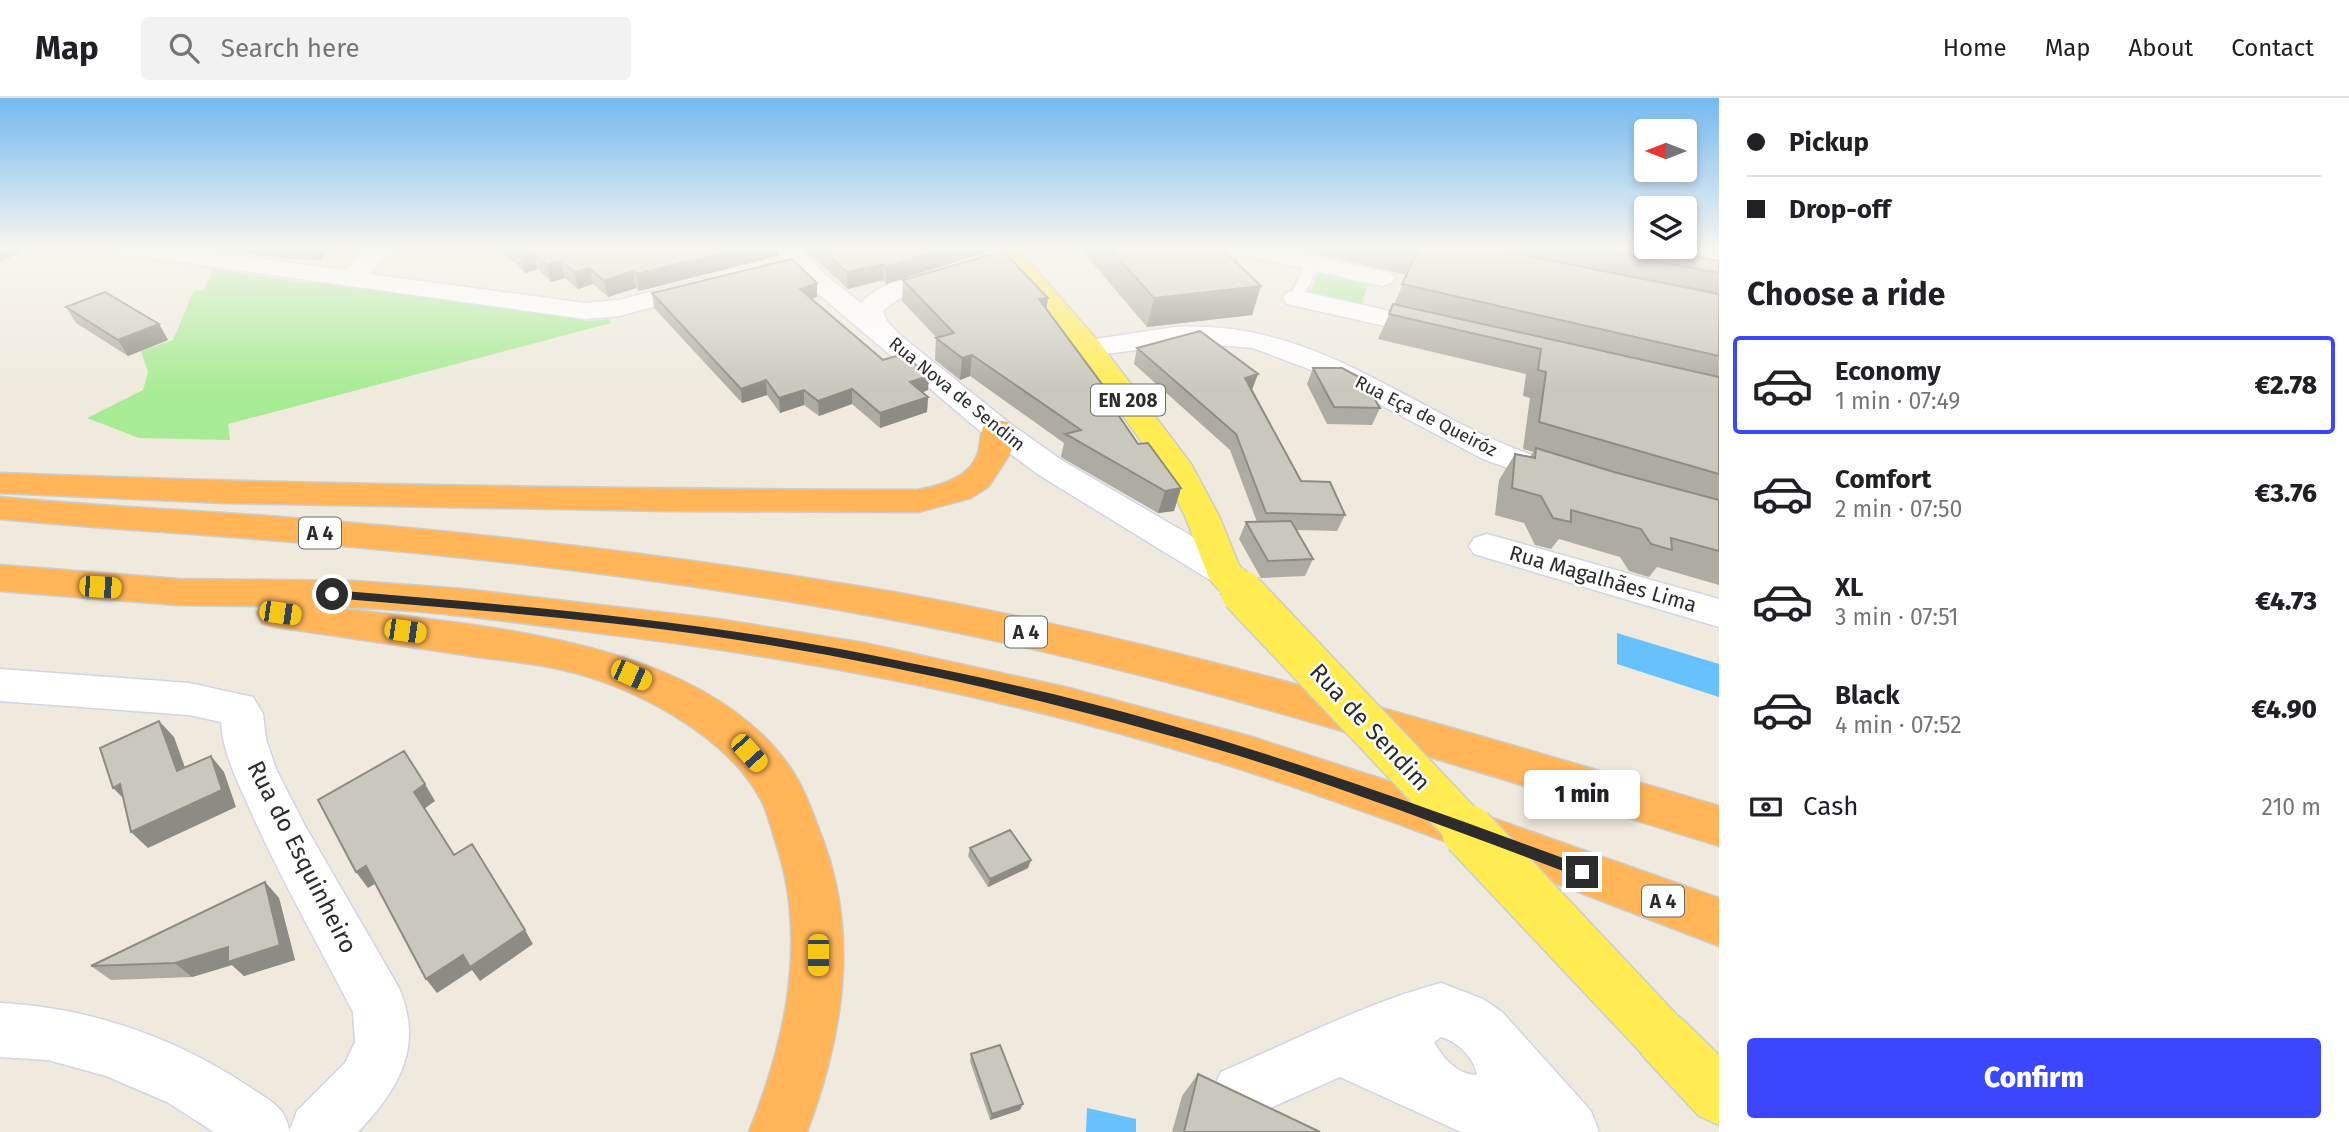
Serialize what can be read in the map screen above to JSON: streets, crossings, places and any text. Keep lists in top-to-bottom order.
{
  "streets": {
    "highway": ["A 4"],
    "main road": ["EN 208", "Rua de Sendim"],
    "street": [
      "Rua Nova de Sendim",
      "Rua Eça de Queiróz",
      "Rua Magalhães Lima",
      "Rua do Esquinheiro"
    ]
  },
  "crossings": [
    ["Rua Nova de Sendim", "EN 208"],
    ["Rua Nova de Sendim", "Rua de Sendim"],
    ["EN 208", "Rua Eça de Queiróz"],
    ["EN 208", "Rua de Sendim"]
  ],
  "north": "left",
  "page": {
    "header": "Map",
    "search": "Search here",
    "nav": [
      "Home",
      "Map",
      "About",
      "Contact"
    ],
    "banner": ["Pickup", "Drop-off"],
    "heading": "Choose a ride",
    "list": [
      {
        "name": "Economy",
        "note": "1 min · 07:49",
        "value": "€2.78"
      },
      {
        "name": "Comfort",
        "note": "2 min · 07:50",
        "value": "€3.76"
      },
      {
        "name": "XL",
        "note": "3 min · 07:51",
        "value": "€4.73"
      },
      {
        "name": "Black",
        "note": "4 min · 07:52",
        "value": "€4.90"
      }
    ],
    "pay": ["Cash", "210 m"],
    "bubble": "1 min",
    "buttons": "Confirm"
  }
}
